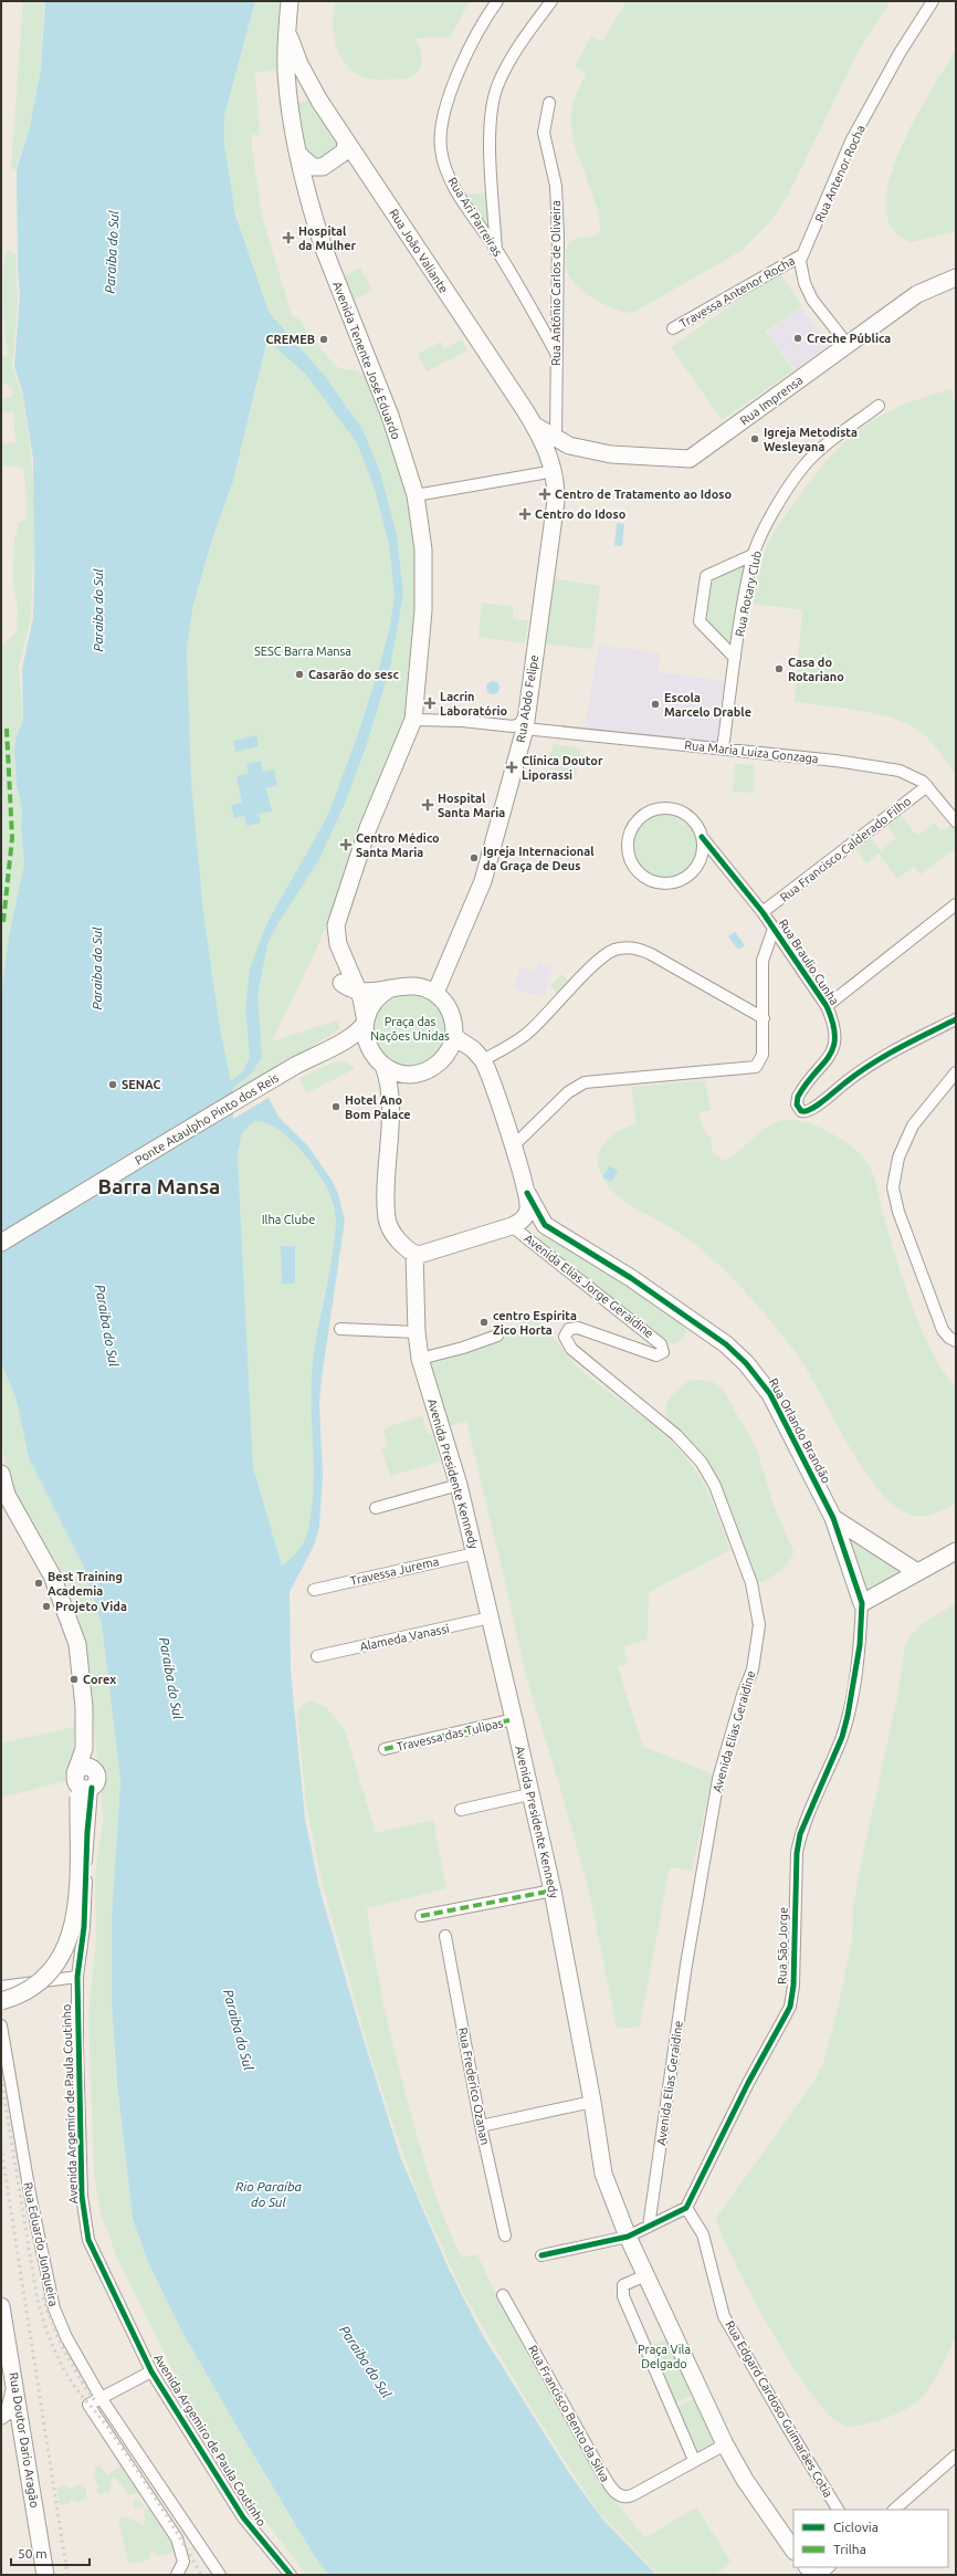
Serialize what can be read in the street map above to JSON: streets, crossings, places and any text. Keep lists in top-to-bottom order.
{
  "streets": {
    "main road": [
      "Rua João Valiante",
      "Avenida Tenente José Eduardo",
      "Rua Imprensa",
      "Rua Abdo Felipe",
      "Ponte Ataulpho Pinto dos Reis",
      "Rua Orlando Brandão",
      "Avenida Presidente Kennedy",
      "Avenida Argemiro de Paula Coutinho",
      "Rua Doutor Dario Aragão"
    ],
    "street": [
      "Rua Antenor Rocha",
      "Rua Ari Parreiras",
      "Rua Antônio Carlos de Oliveira",
      "Travessa Antenor Rocha",
      "Rua Rotary Club",
      "Rua Maria Luiza Gonzaga",
      "Rua Francisco Calderado Filho",
      "Rua Braulio Cunha",
      "Avenida Elias Jorge Geraidine",
      "Travessa Jurema",
      "Alameda Vanassi",
      "Avenida Elias Geraidine",
      "Travessa das Tulipas",
      "Rua São Jorge",
      "Rua Frederico Ozanan",
      "Rua Eduardo Junqueira",
      "Rua Edgard Cardoso Guimarães Cotia",
      "Rua Francisco Bento da Silva"
    ]
  },
  "crossings": [
    ["Rua Antenor Rocha", "Travessa Antenor Rocha"],
    ["Rua Antenor Rocha", "Rua Imprensa"],
    ["Rua Ari Parreiras", "Rua Antônio Carlos de Oliveira"],
    ["Rua João Valiante", "Avenida Tenente José Eduardo"],
    ["Rua João Valiante", "Rua Imprensa"],
    ["Rua João Valiante", "Rua Abdo Felipe"],
    ["Rua Antônio Carlos de Oliveira", "Rua Imprensa"],
    ["Avenida Tenente José Eduardo", "Rua Abdo Felipe"],
    ["Rua Rotary Club", "Rua Maria Luiza Gonzaga"],
    ["Rua Abdo Felipe", "Rua Maria Luiza Gonzaga"],
    ["Rua Maria Luiza Gonzaga", "Rua Francisco Calderado Filho"],
    ["Rua Francisco Calderado Filho", "Rua Braulio Cunha"],
    ["Avenida Elias Jorge Geraidine", "Avenida Elias Geraidine"],
    ["Rua Orlando Brandão", "Rua São Jorge"],
    ["Avenida Presidente Kennedy", "Travessa Jurema"],
    ["Avenida Presidente Kennedy", "Alameda Vanassi"],
    ["Avenida Presidente Kennedy", "Travessa das Tulipas"],
    ["Avenida Presidente Kennedy", "Rua Francisco Bento da Silva"],
    ["Rua São Jorge", "Rua Edgard Cardoso Guimarães Cotia"]
  ],
  "districts": ["Barra Mansa"],
  "water": ["Paraiba do Sul", "Rio Paraíba do Sul"],
  "parks": [
    "SESC Barra Mansa",
    "Praça das Nações Unidas",
    "Ilha Clube",
    "Praça Vila Delgado"
  ],
  "places": {
    "health": [
      "Hospital da Mulher",
      "Centro de Tratamento ao Idoso",
      "Centro do Idoso",
      "Lacrin Laboratório",
      "Clínica Doutor Liporassi",
      "Hospital Santa Maria",
      "Centro Médico Santa Maria"
    ],
    "other": [
      "Creche Pública",
      "CREMEB",
      "Igreja Metodista Wesleyana",
      "Casa do Rotariano",
      "Casarão do sesc",
      "Escola Marcelo Drable",
      "Igreja Internacional da Graça de Deus",
      "SENAC",
      "Hotel Ano Bom Palace",
      "centro Espírita Zico Horta",
      "Best Training Academia",
      "Projeto Vida",
      "Corex"
    ]
  },
  "legend": ["Ciclovia", "Trilha"],
  "scale_bar": "50 m"
}
